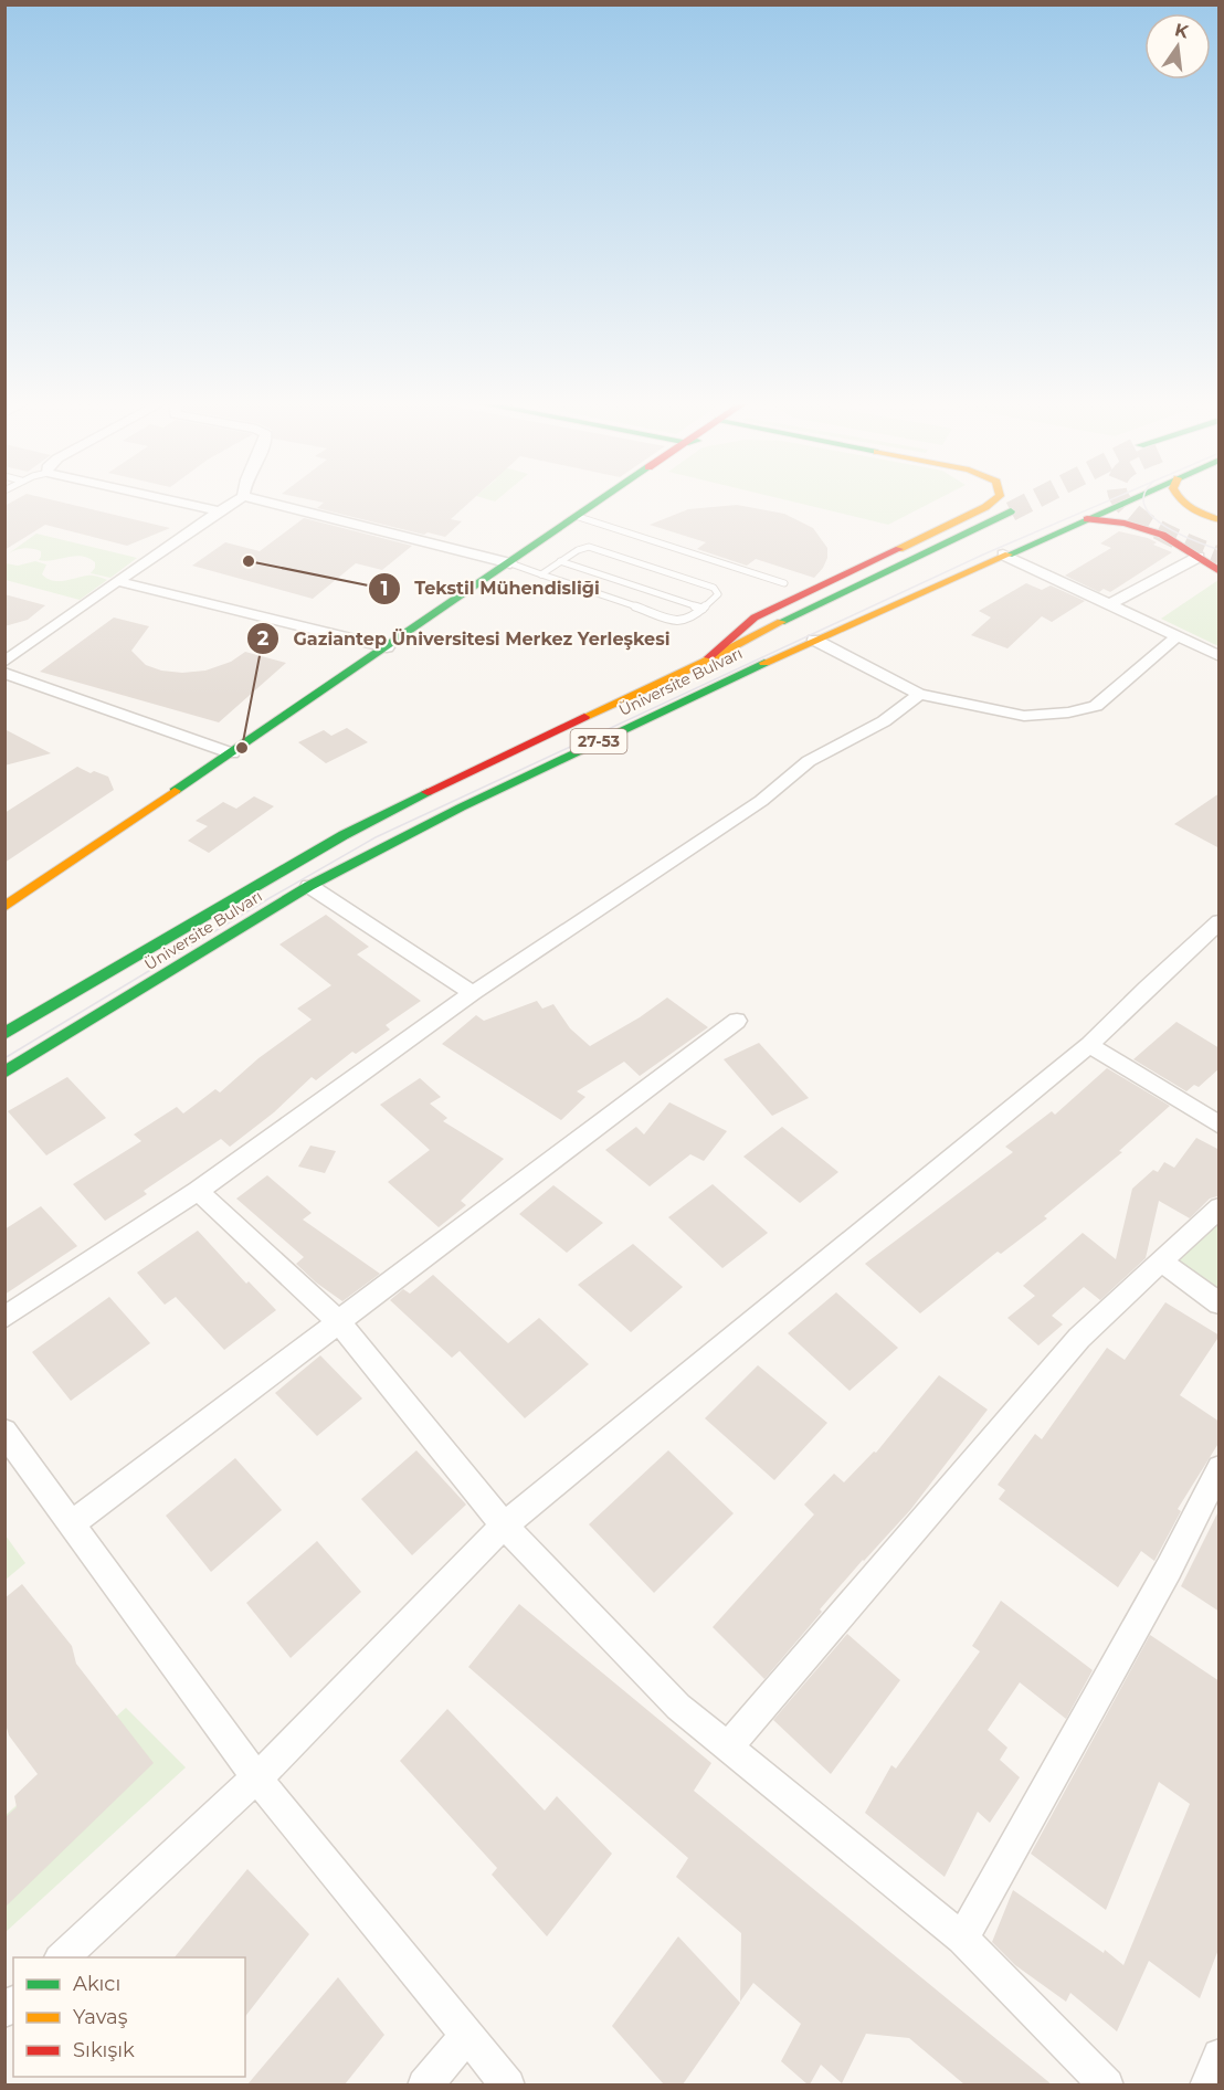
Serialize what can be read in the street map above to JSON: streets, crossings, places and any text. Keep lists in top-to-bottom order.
{
  "streets": {
    "main road": ["Üniversite Bulvarı", "27-53"]
  },
  "places": ["Tekstil Mühendisliği", "Gaziantep Üniversitesi Merkez Yerleşkesi"],
  "legend": ["Akıcı", "Yavaş", "Sıkışık"],
  "north": "top"
}
